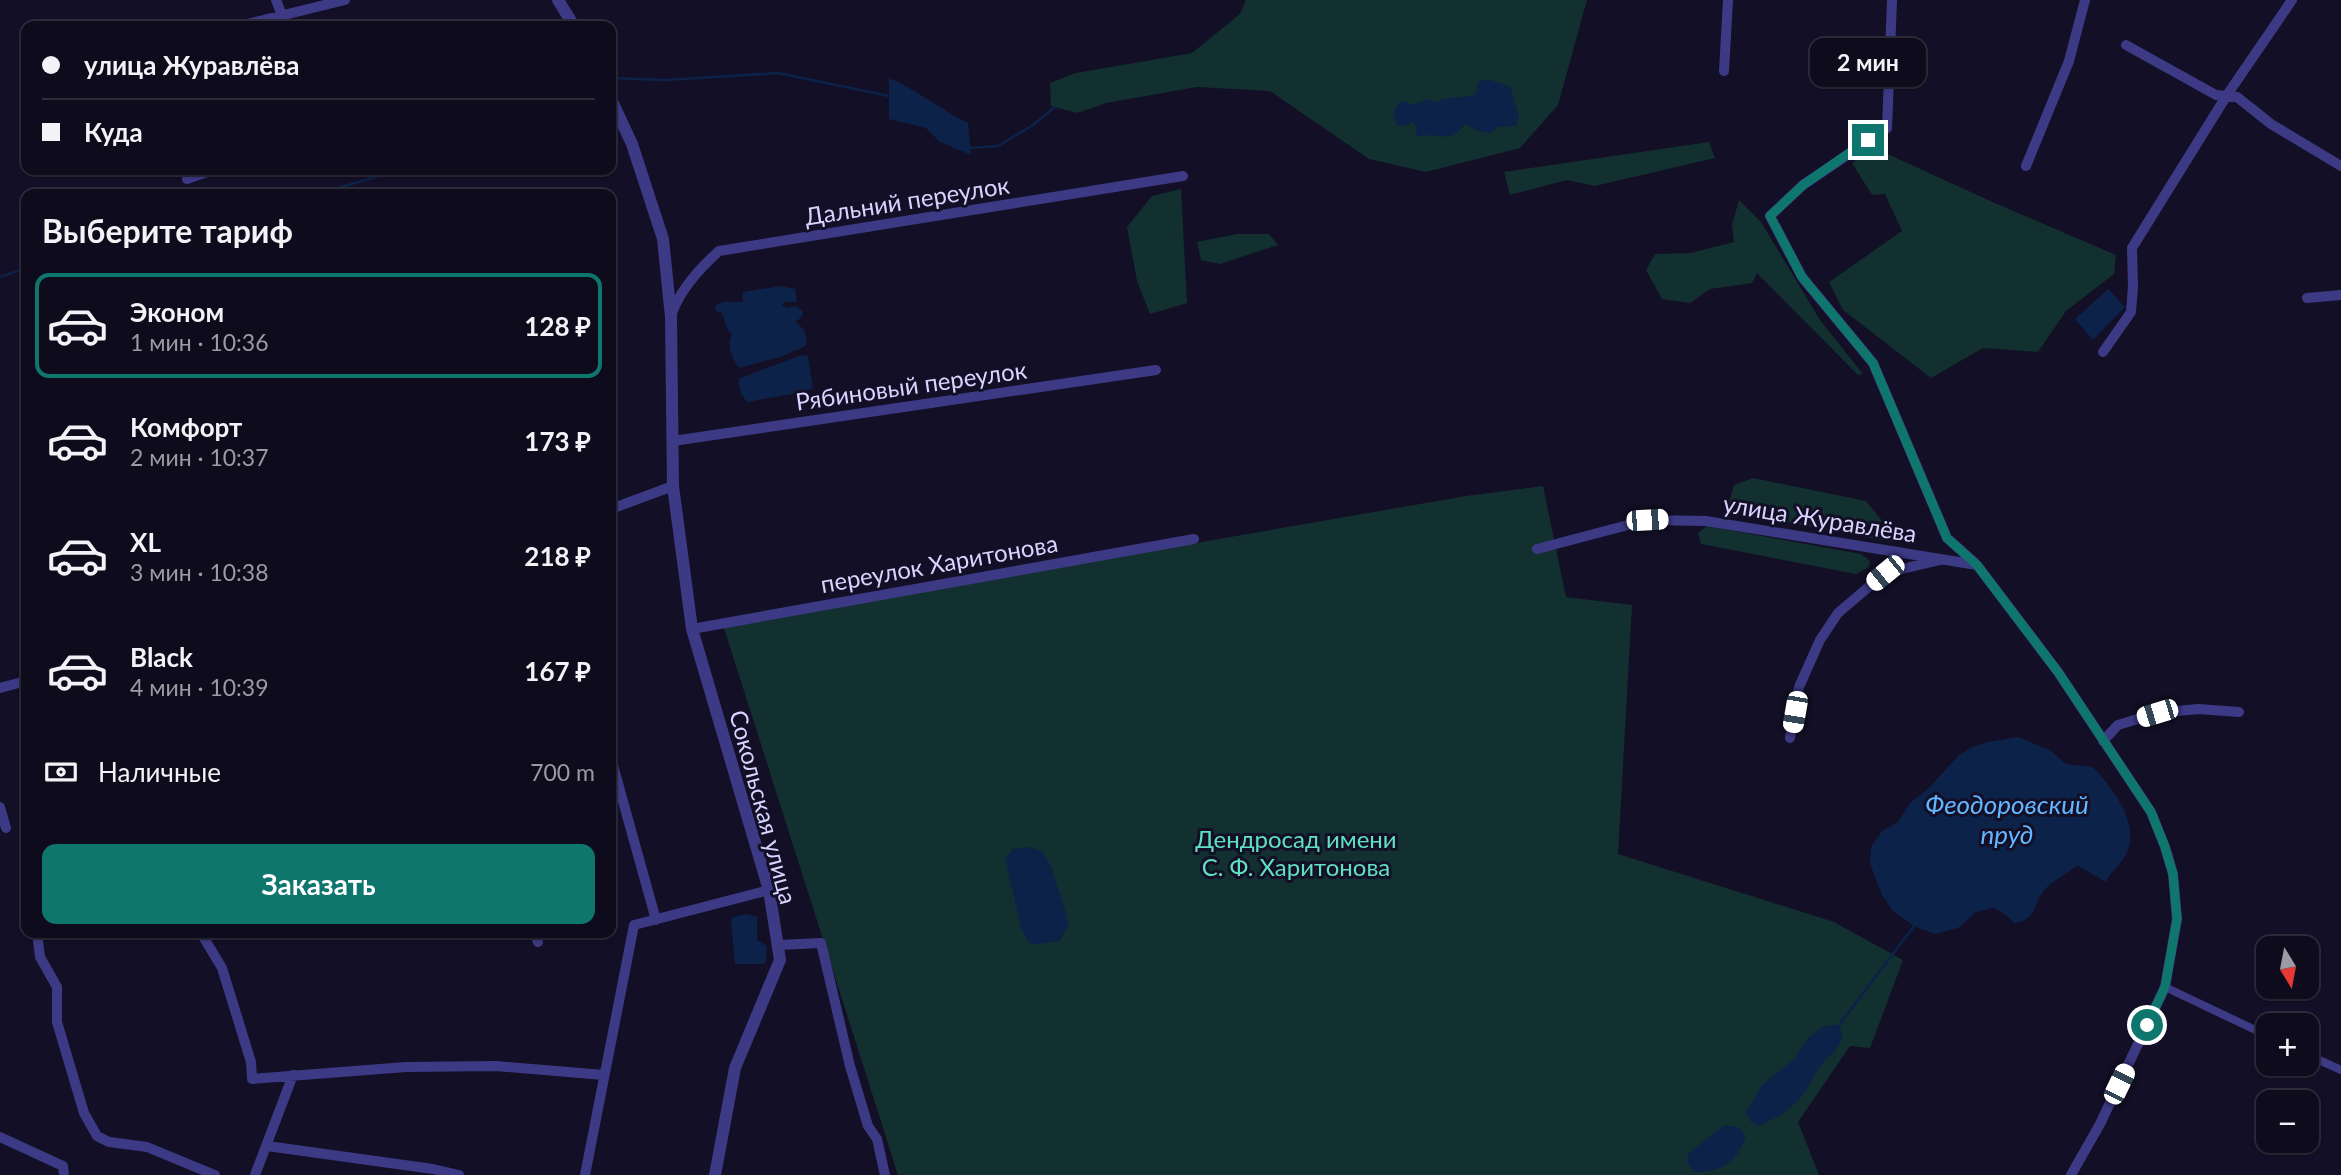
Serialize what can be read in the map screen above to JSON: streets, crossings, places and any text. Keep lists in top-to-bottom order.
{
  "streets": {
    "street": [
      "Дальний переулок",
      "Рябиновый переулок",
      "улица Журавлёва",
      "переулок Харитонова",
      "Сокольская улица"
    ]
  },
  "crossings": [
    ["Дальний переулок", "Сокольская улица"],
    ["Рябиновый переулок", "Сокольская улица"],
    ["переулок Харитонова", "Сокольская улица"]
  ],
  "water": ["Феодоровский пруд"],
  "parks": ["Дендросад имени С. Ф. Харитонова"],
  "north": "bottom",
  "page": {
    "banner": ["улица Журавлёва", "Куда"],
    "bubble": "2 мин",
    "heading": "Выберите тариф",
    "list": [
      {
        "name": "Эконом",
        "note": "1 мин · 10:36",
        "value": "128 ₽"
      },
      {
        "name": "Комфорт",
        "note": "2 мин · 10:37",
        "value": "173 ₽"
      },
      {
        "name": "XL",
        "note": "3 мин · 10:38",
        "value": "218 ₽"
      },
      {
        "name": "Black",
        "note": "4 мин · 10:39",
        "value": "167 ₽"
      }
    ],
    "pay": ["Наличные", "700 m"],
    "buttons": "Заказать",
    "map_buttons": ["+", "−"]
  }
}
